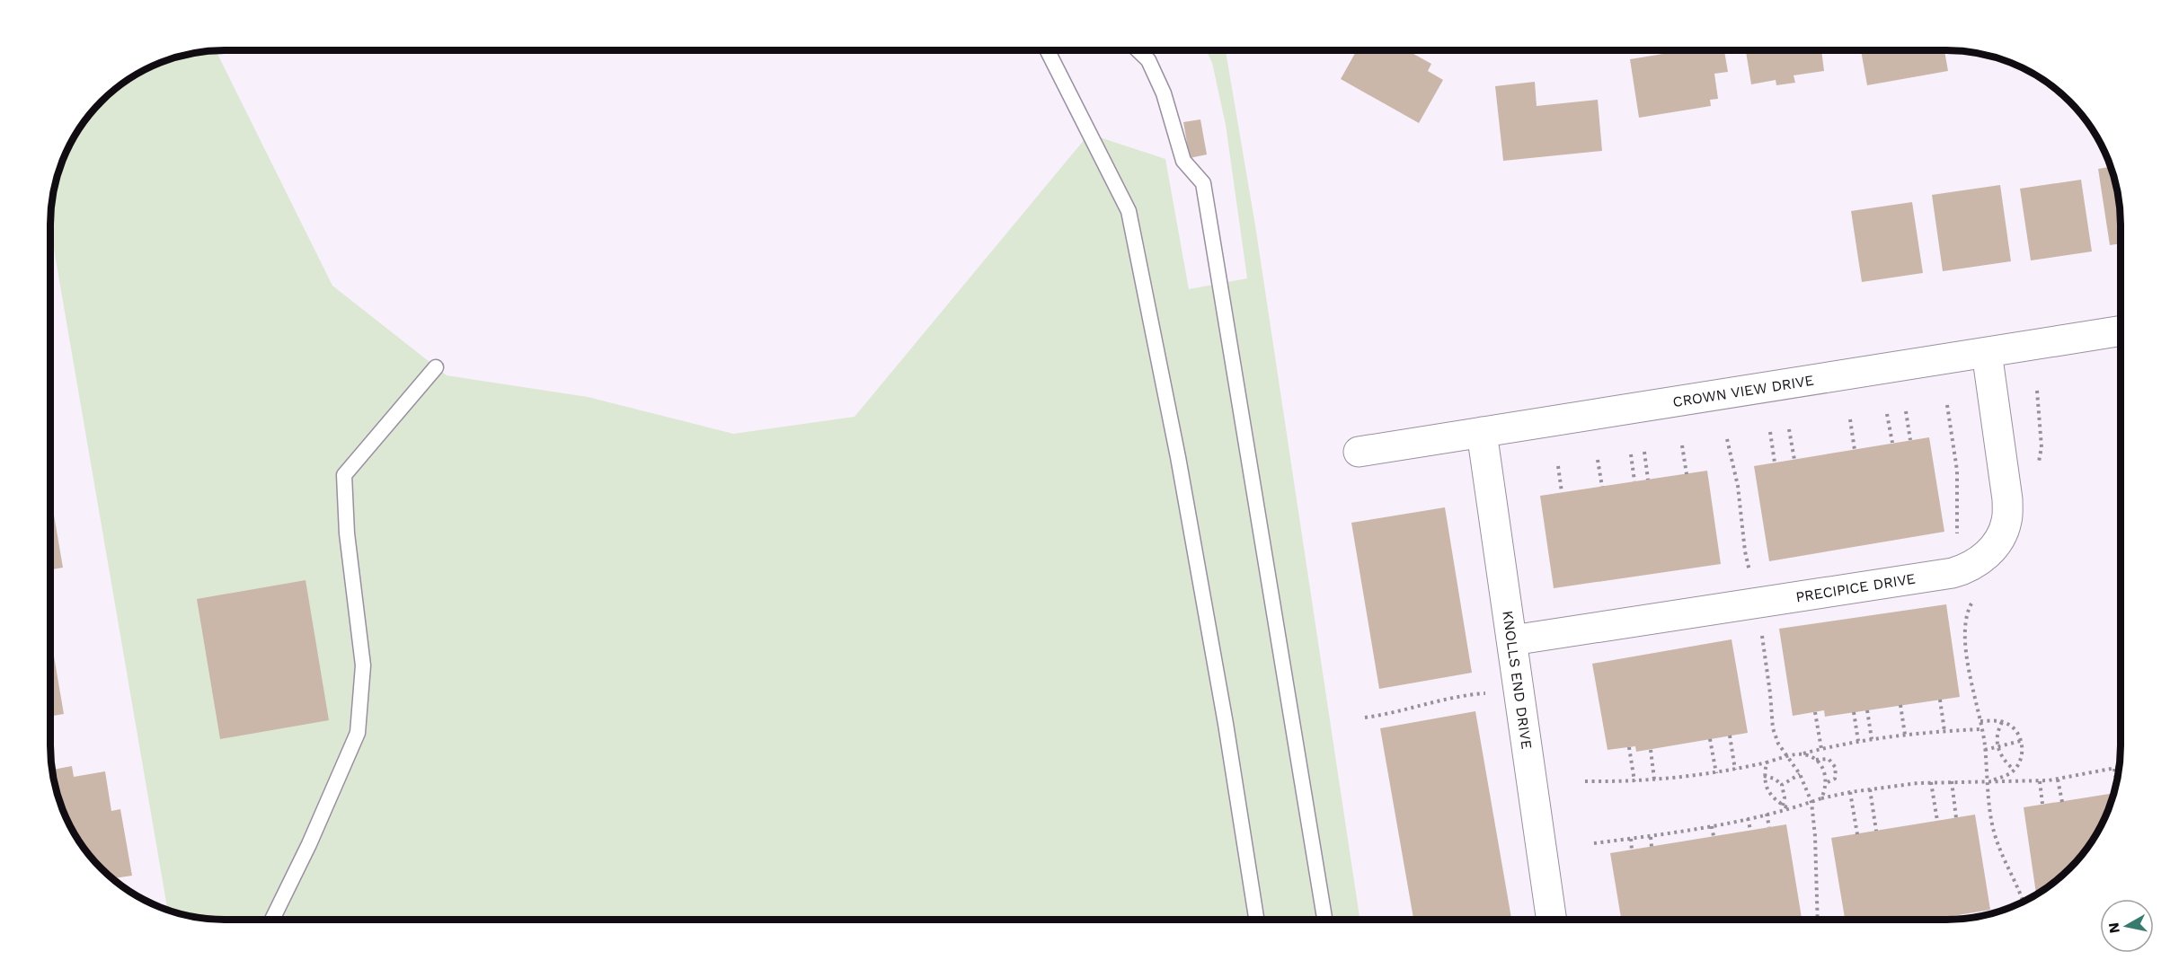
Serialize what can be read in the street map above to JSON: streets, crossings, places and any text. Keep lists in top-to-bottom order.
{
  "streets": {
    "street": ["CROWN VIEW DRIVE", "PRECIPICE DRIVE", "KNOLLS END DRIVE"]
  },
  "crossings": [
    ["CROWN VIEW DRIVE", "PRECIPICE DRIVE"],
    ["CROWN VIEW DRIVE", "KNOLLS END DRIVE"],
    ["PRECIPICE DRIVE", "KNOLLS END DRIVE"]
  ],
  "north": "left"
}
